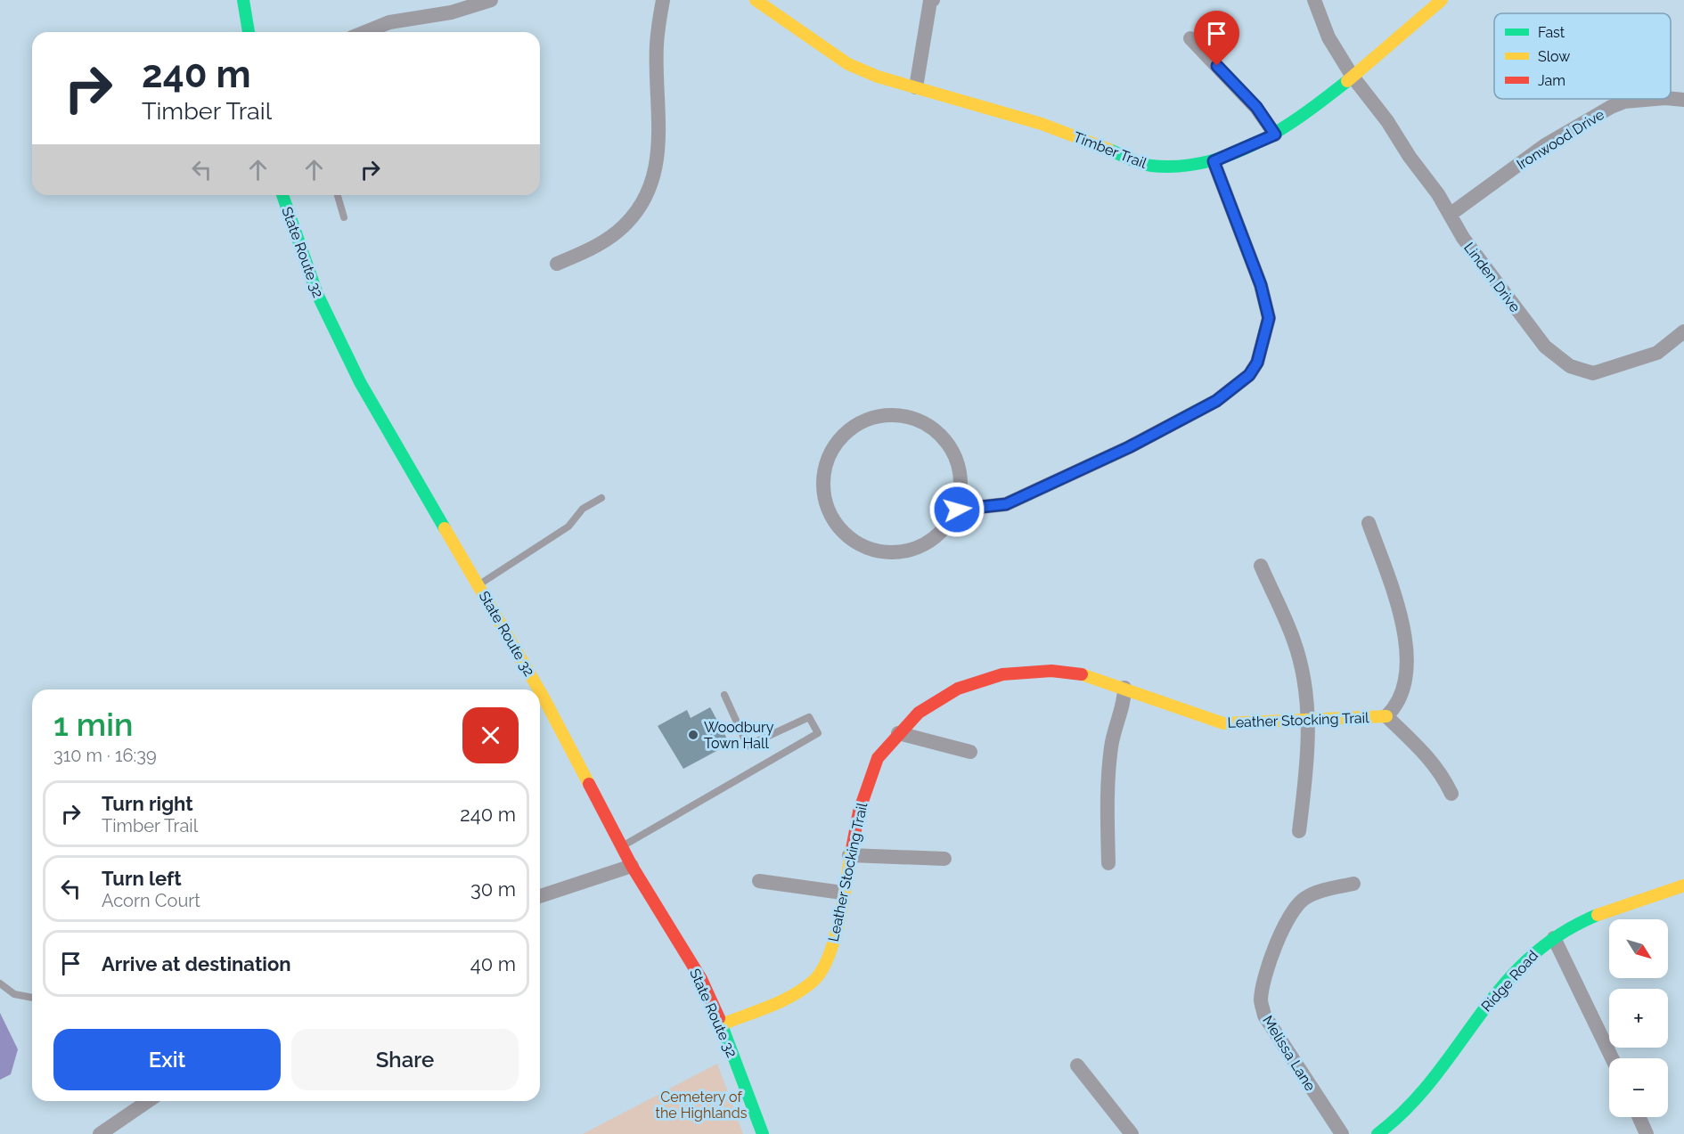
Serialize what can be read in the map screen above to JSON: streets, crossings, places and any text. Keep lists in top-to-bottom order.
{
  "streets": {
    "street": [
      "Ironwood Drive",
      "Timber Trail",
      "State Route 32",
      "Linden Drive",
      "Leather Stocking Trail",
      "Ridge Road",
      "Melissa Lane"
    ]
  },
  "crossings": [
    ["Ironwood Drive", "Linden Drive"],
    ["Timber Trail", "Linden Drive"],
    ["State Route 32", "Leather Stocking Trail"]
  ],
  "parks": ["Cemetery of the Highlands"],
  "places": ["Woodbury Town Hall"],
  "legend": ["Fast", "Slow", "Jam"],
  "north": "bottom right",
  "page": {
    "turn": ["240 m", "Timber Trail"],
    "heading": ["1 min", "310 m · 16:39"],
    "list": [
      {
        "name": "Turn right",
        "note": "Timber Trail",
        "value": "240 m"
      },
      {
        "name": "Turn left",
        "note": "Acorn Court",
        "value": "30 m"
      },
      {
        "name": "Arrive at destination",
        "value": "40 m"
      }
    ],
    "map_buttons": ["+", "−"],
    "buttons": ["Exit", "Share"]
  }
}
